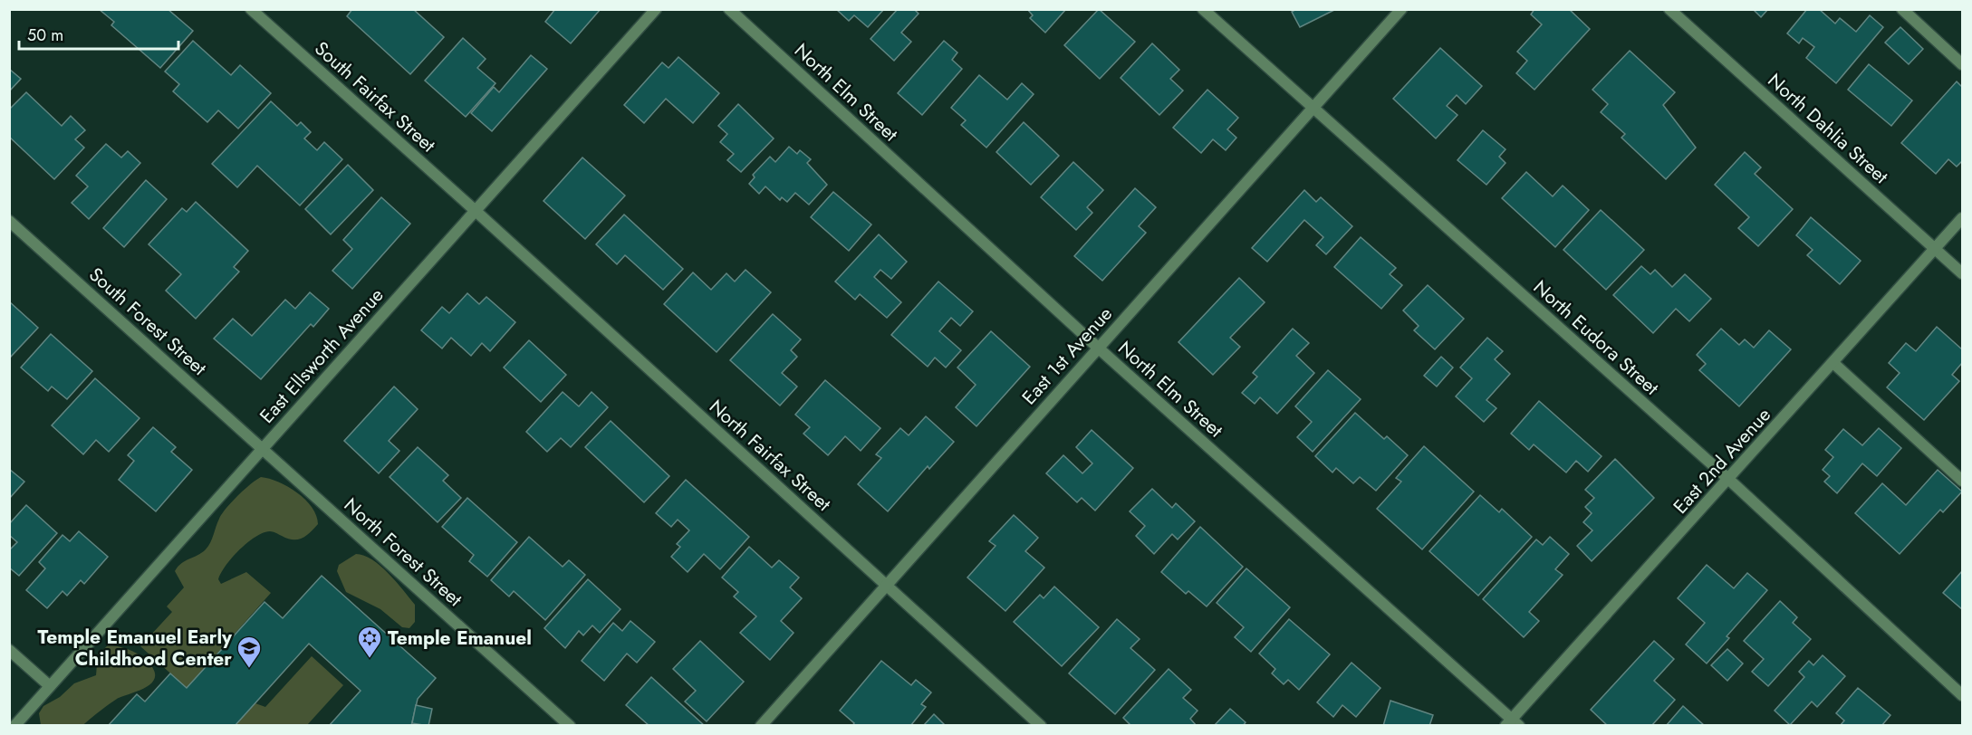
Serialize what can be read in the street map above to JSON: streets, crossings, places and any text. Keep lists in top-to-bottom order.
{
  "streets": {
    "street": [
      "North Elm Street",
      "South Fairfax Street",
      "North Dahlia Street",
      "South Forest Street",
      "North Eudora Street",
      "East Ellsworth Avenue",
      "East 1st Avenue",
      "North Fairfax Street",
      "East 2nd Avenue",
      "North Forest Street"
    ]
  },
  "crossings": [
    ["North Elm Street", "East 1st Avenue"],
    ["North Elm Street", "East 2nd Avenue"],
    ["South Fairfax Street", "East Ellsworth Avenue"],
    ["South Fairfax Street", "North Fairfax Street"],
    ["North Dahlia Street", "East 2nd Avenue"],
    ["South Forest Street", "East Ellsworth Avenue"],
    ["South Forest Street", "North Forest Street"],
    ["North Eudora Street", "East 1st Avenue"],
    ["North Eudora Street", "East 2nd Avenue"],
    ["East Ellsworth Avenue", "North Fairfax Street"],
    ["East Ellsworth Avenue", "North Forest Street"],
    ["East 1st Avenue", "North Fairfax Street"]
  ],
  "places": {
    "synagogue": ["Temple Emanuel"],
    "school or university": ["Temple Emanuel Early Childhood Center"]
  },
  "scale_bar": "50 m"
}
